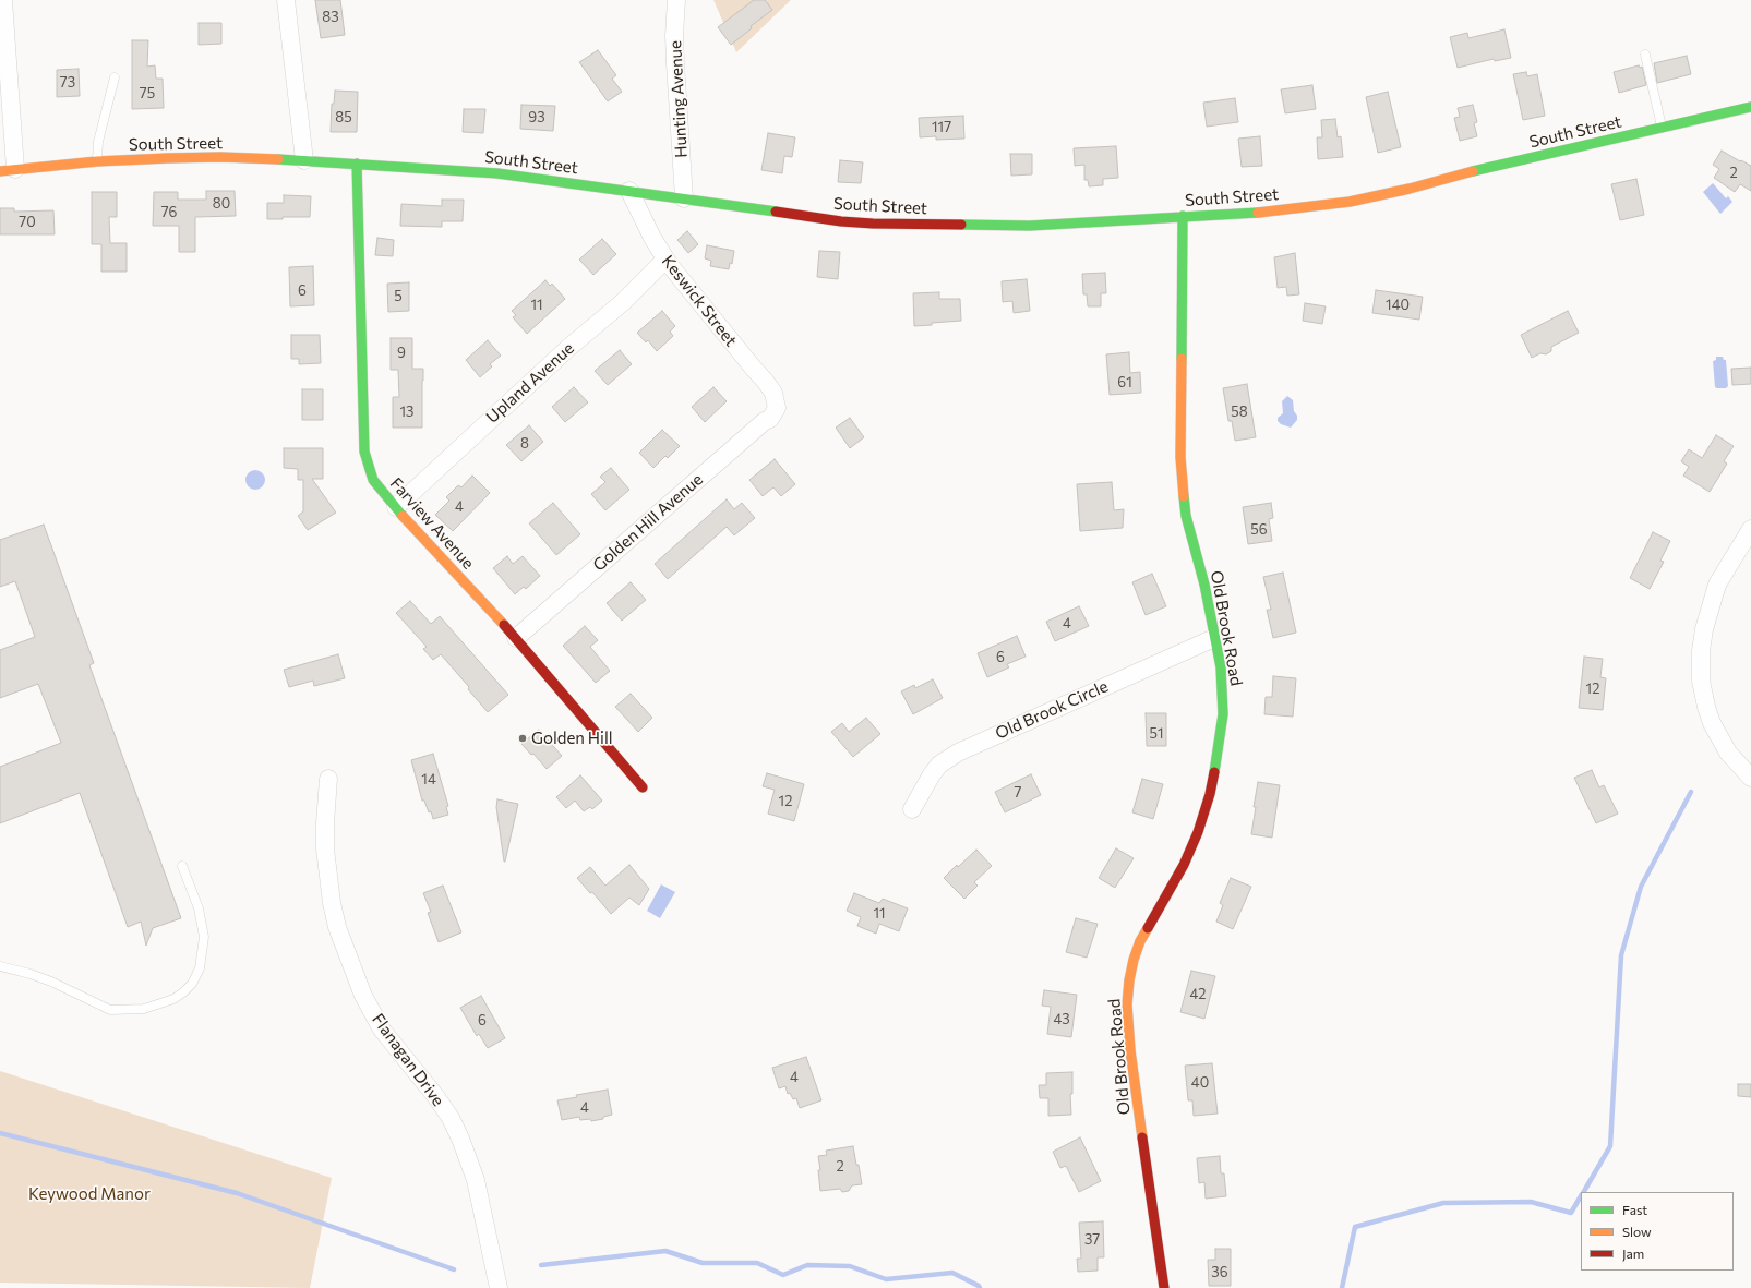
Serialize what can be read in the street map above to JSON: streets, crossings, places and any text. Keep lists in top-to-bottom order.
{
  "streets": {
    "street": [
      "Hunting Avenue",
      "South Street",
      "Keswick Street",
      "Upland Avenue",
      "Golden Hill Avenue",
      "Farview Avenue",
      "Old Brook Road",
      "Old Brook Circle",
      "Flanagan Drive"
    ]
  },
  "crossings": [
    ["Hunting Avenue", "South Street"],
    ["South Street", "Keswick Street"],
    ["South Street", "Farview Avenue"],
    ["South Street", "Old Brook Road"],
    ["Keswick Street", "Upland Avenue"],
    ["Keswick Street", "Golden Hill Avenue"],
    ["Upland Avenue", "Farview Avenue"],
    ["Golden Hill Avenue", "Farview Avenue"],
    ["Old Brook Road", "Old Brook Circle"]
  ],
  "parks": ["Keywood Manor"],
  "places": ["Golden Hill"],
  "house_numbers": [
    "83",
    "73",
    "75",
    "85",
    "93",
    "117",
    "2",
    "80",
    "76",
    "70",
    "6",
    "5",
    "11",
    "140",
    "9",
    "61",
    "13",
    "58",
    "8",
    "4",
    "56",
    "4",
    "6",
    "12",
    "51",
    "14",
    "7",
    "12",
    "11",
    "42",
    "43",
    "6",
    "4",
    "40",
    "4",
    "2",
    "37",
    "36"
  ],
  "legend": ["Fast", "Slow", "Jam"]
}
